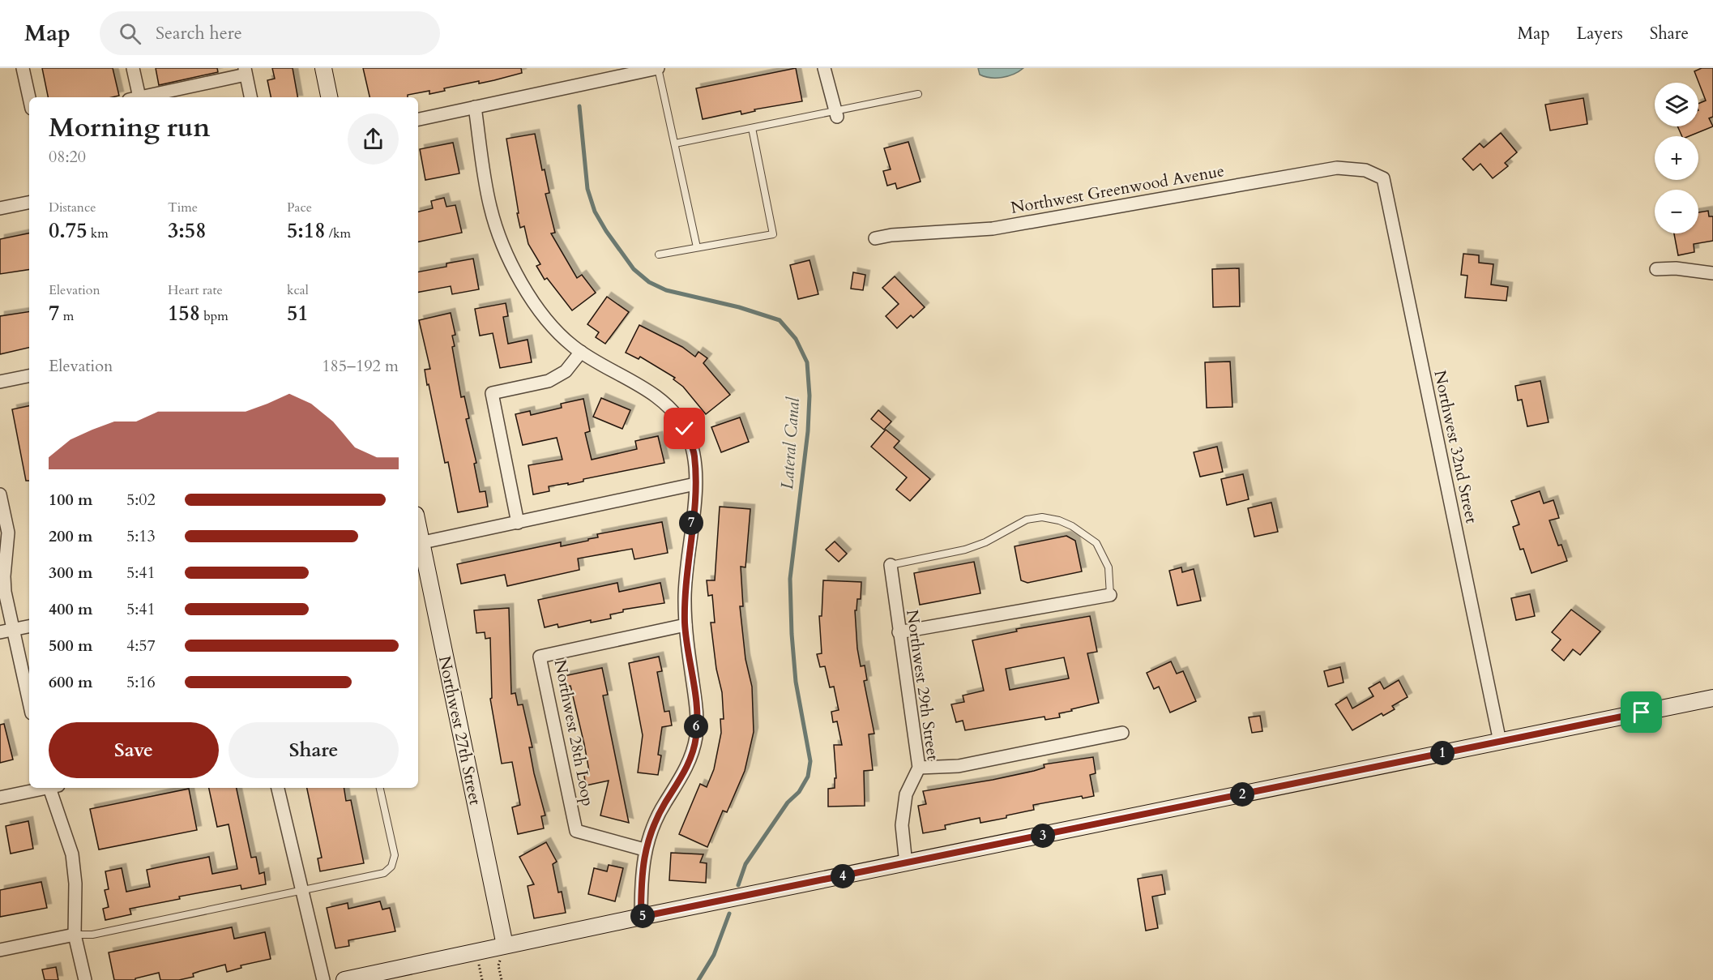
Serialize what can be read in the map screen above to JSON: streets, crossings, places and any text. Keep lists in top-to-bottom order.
{
  "streets": {
    "street": [
      "Northwest Greenwood Avenue",
      "Northwest 32nd Street",
      "Northwest 29th Street",
      "Northwest 27th Street",
      "Northwest 28th Loop"
    ]
  },
  "crossings": [
    ["Northwest Greenwood Avenue", "Northwest 32nd Street"]
  ],
  "water": ["Lateral Canal"],
  "page": {
    "header": "Map",
    "search": "Search here",
    "nav": ["Map", "Layers", "Share"],
    "map_buttons": ["+", "−"],
    "heading": ["Morning run", "08:20"],
    "stats": [
      ["Distance", "0.75 km"],
      ["Time", "3:58"],
      ["Pace", "5:18 /km"],
      ["Elevation", "7 m"],
      ["Heart rate", "158 bpm"],
      ["kcal", "51"]
    ],
    "chart": ["Elevation", "185–192 m"],
    "list": [
      {
        "name": "100 m",
        "note": "5:02"
      },
      {
        "name": "200 m",
        "note": "5:13"
      },
      {
        "name": "300 m",
        "note": "5:41"
      },
      {
        "name": "400 m",
        "note": "5:41"
      },
      {
        "name": "500 m",
        "note": "4:57"
      },
      {
        "name": "600 m",
        "note": "5:16"
      }
    ],
    "pins": [
      "7",
      "6",
      "1",
      "2",
      "3",
      "4",
      "5"
    ],
    "buttons": ["Save", "Share"]
  }
}
